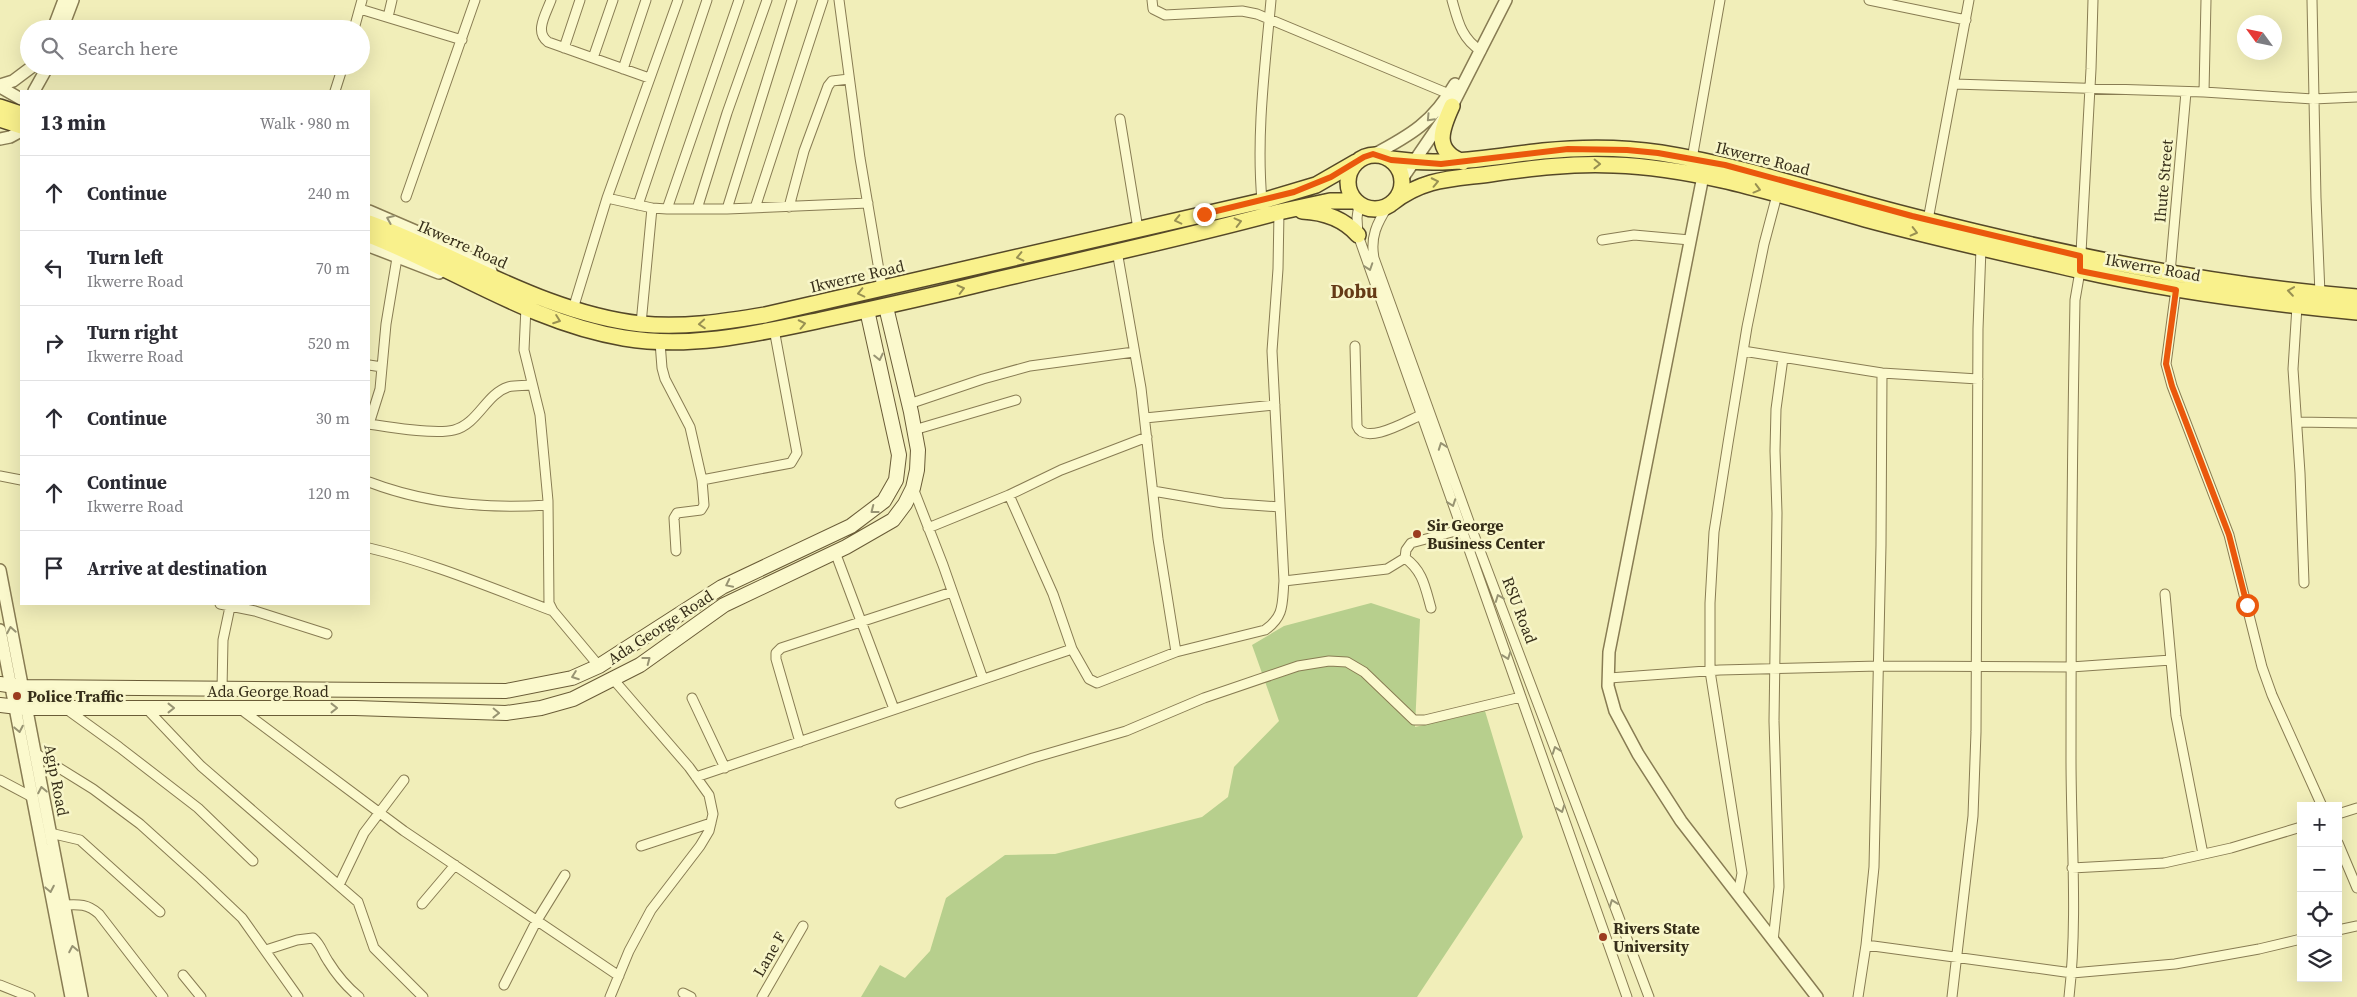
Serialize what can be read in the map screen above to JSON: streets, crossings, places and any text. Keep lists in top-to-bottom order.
{
  "streets": {
    "main road": ["Ikwerre Road", "Ada George Road"],
    "street": [
      "Ihute Street",
      "RSU Road",
      "Agip Road",
      "Lane F"
    ]
  },
  "crossings": [
    ["Ikwerre Road", "Ihute Street"],
    ["Ikwerre Road", "RSU Road"],
    ["Ikwerre Road", "Ada George Road"],
    ["Ada George Road", "Agip Road"]
  ],
  "districts": ["Dobu"],
  "places": ["Sir George Business Center", "Police Traffic", "Rivers State University"],
  "north": "top left",
  "page": {
    "search": "Search here",
    "heading": ["13 min", "Walk · 980 m"],
    "list": [
      ["Continue", "240 m"],
      ["Turn left", "Ikwerre Road", "70 m"],
      ["Turn right", "Ikwerre Road", "520 m"],
      ["Continue", "30 m"],
      ["Continue", "Ikwerre Road", "120 m"],
      "Arrive at destination"
    ],
    "map_buttons": ["+", "−"]
  }
}
